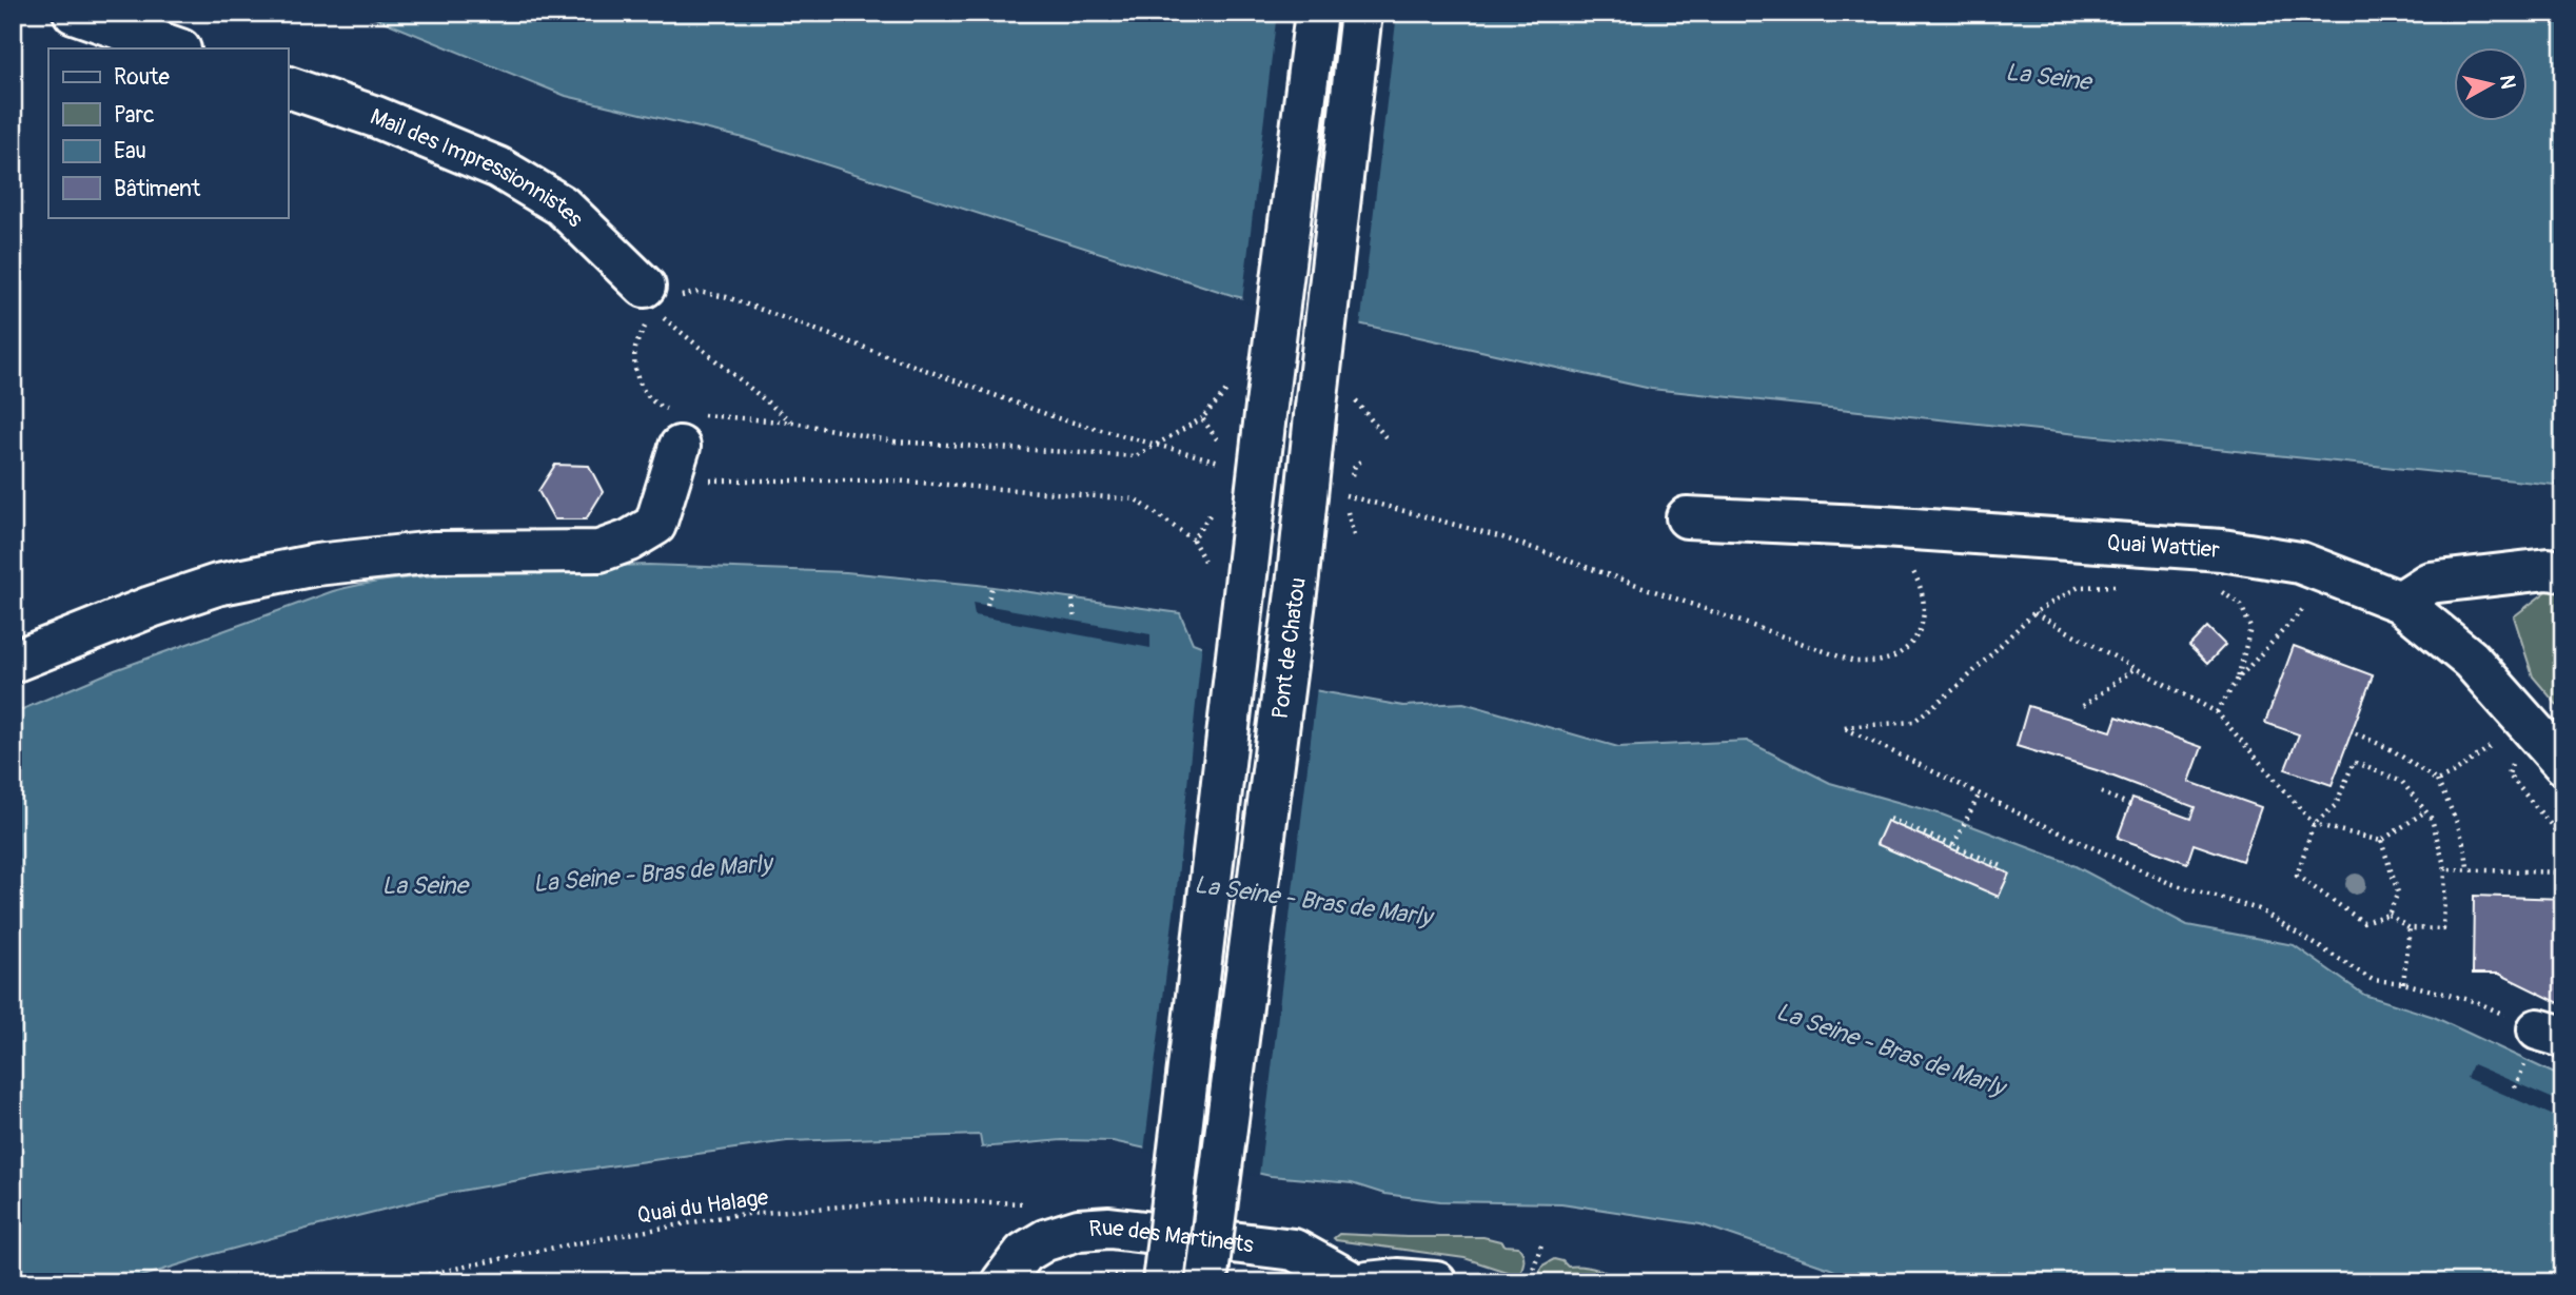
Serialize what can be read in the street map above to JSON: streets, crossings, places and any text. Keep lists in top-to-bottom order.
{
  "streets": {
    "street": [
      "Mail des Impressionnistes",
      "Quai Wattier",
      "Pont de Chatou",
      "Rue des Martinets"
    ],
    "path": ["Quai du Halage"]
  },
  "water": ["La Seine", "La Seine - Bras de Marly"],
  "legend": [
    "Route",
    "Parc",
    "Eau",
    "Bâtiment"
  ],
  "north": "right"
}
